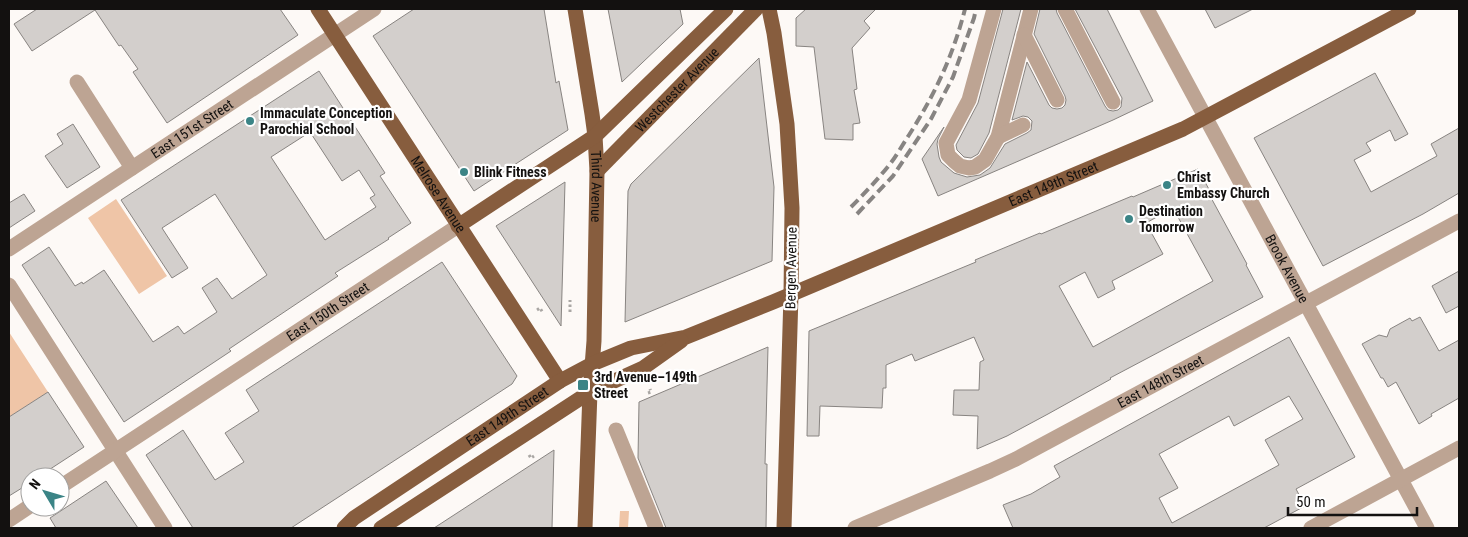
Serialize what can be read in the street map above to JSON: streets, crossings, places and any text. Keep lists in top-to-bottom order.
{
  "streets": {
    "main road": [
      "Westchester Avenue",
      "East 149th Street",
      "Third Avenue",
      "Melrose Avenue",
      "Bergen Avenue",
      "East 150th Street"
    ],
    "street": ["East 151st Street", "Brook Avenue", "East 148th Street"]
  },
  "crossings": [
    ["Westchester Avenue", "Third Avenue"],
    ["Westchester Avenue", "East 150th Street"],
    ["East 151st Street", "Melrose Avenue"],
    ["East 149th Street", "Third Avenue"],
    ["East 149th Street", "Melrose Avenue"],
    ["East 149th Street", "Bergen Avenue"],
    ["East 149th Street", "Brook Avenue"],
    ["Third Avenue", "East 150th Street"],
    ["Melrose Avenue", "East 150th Street"],
    ["Brook Avenue", "East 148th Street"]
  ],
  "places": {
    "other": [
      "Immaculate Conception Parochial School",
      "Blink Fitness",
      "Christ Embassy Church",
      "Destination Tomorrow"
    ],
    "transit": ["3rd Avenue–149th Street"]
  },
  "scale_bar": "50 m",
  "north": "top left"
}
